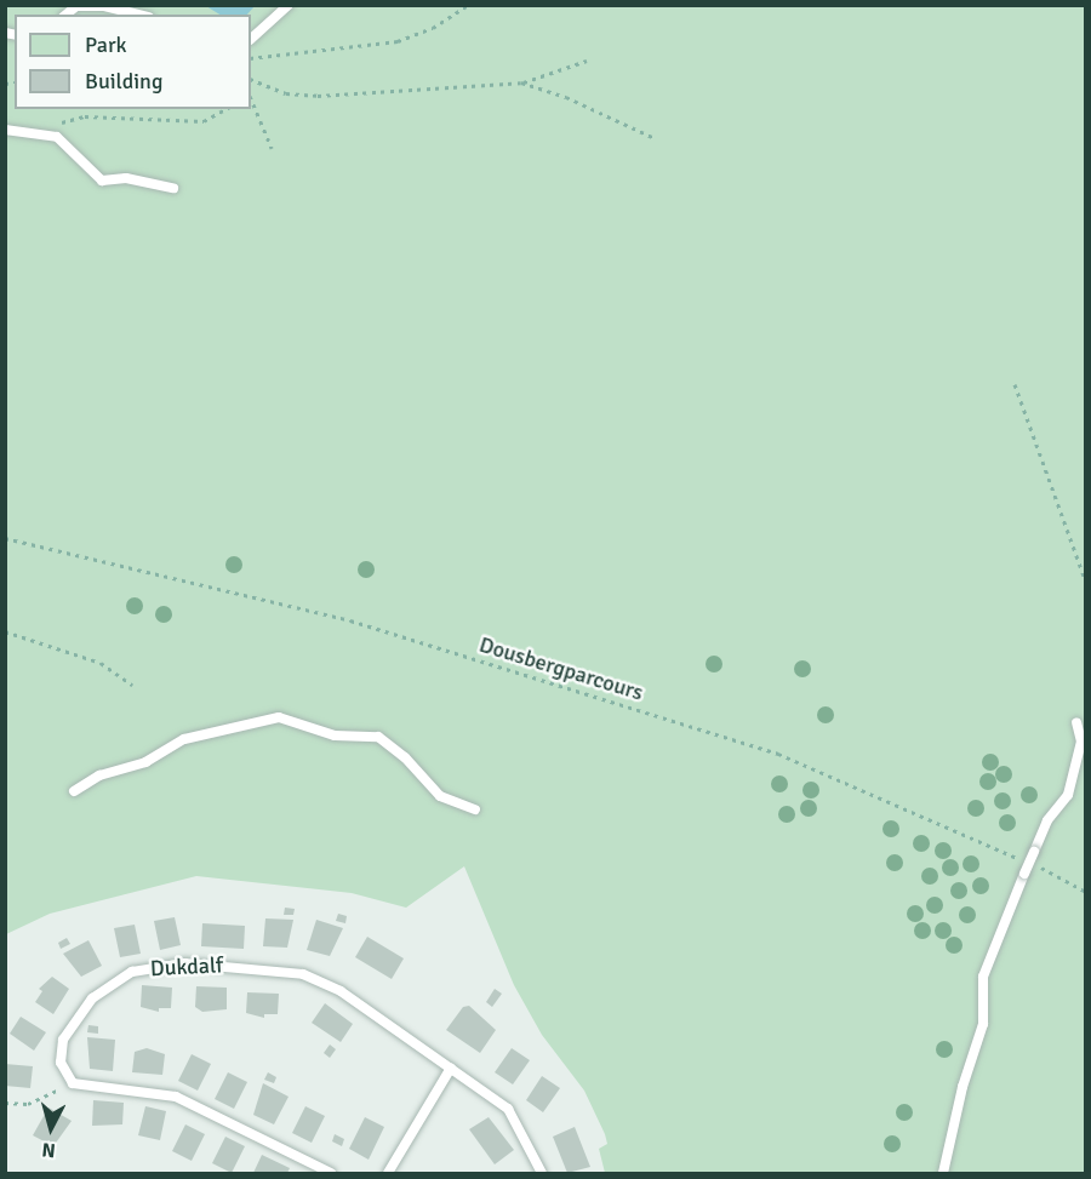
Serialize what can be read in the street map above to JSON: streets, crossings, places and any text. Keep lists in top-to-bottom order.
{
  "streets": {
    "lane": ["Dukdalf"],
    "path": ["Dousbergparcours"]
  },
  "legend": ["Park", "Building"],
  "north": "bottom"
}
